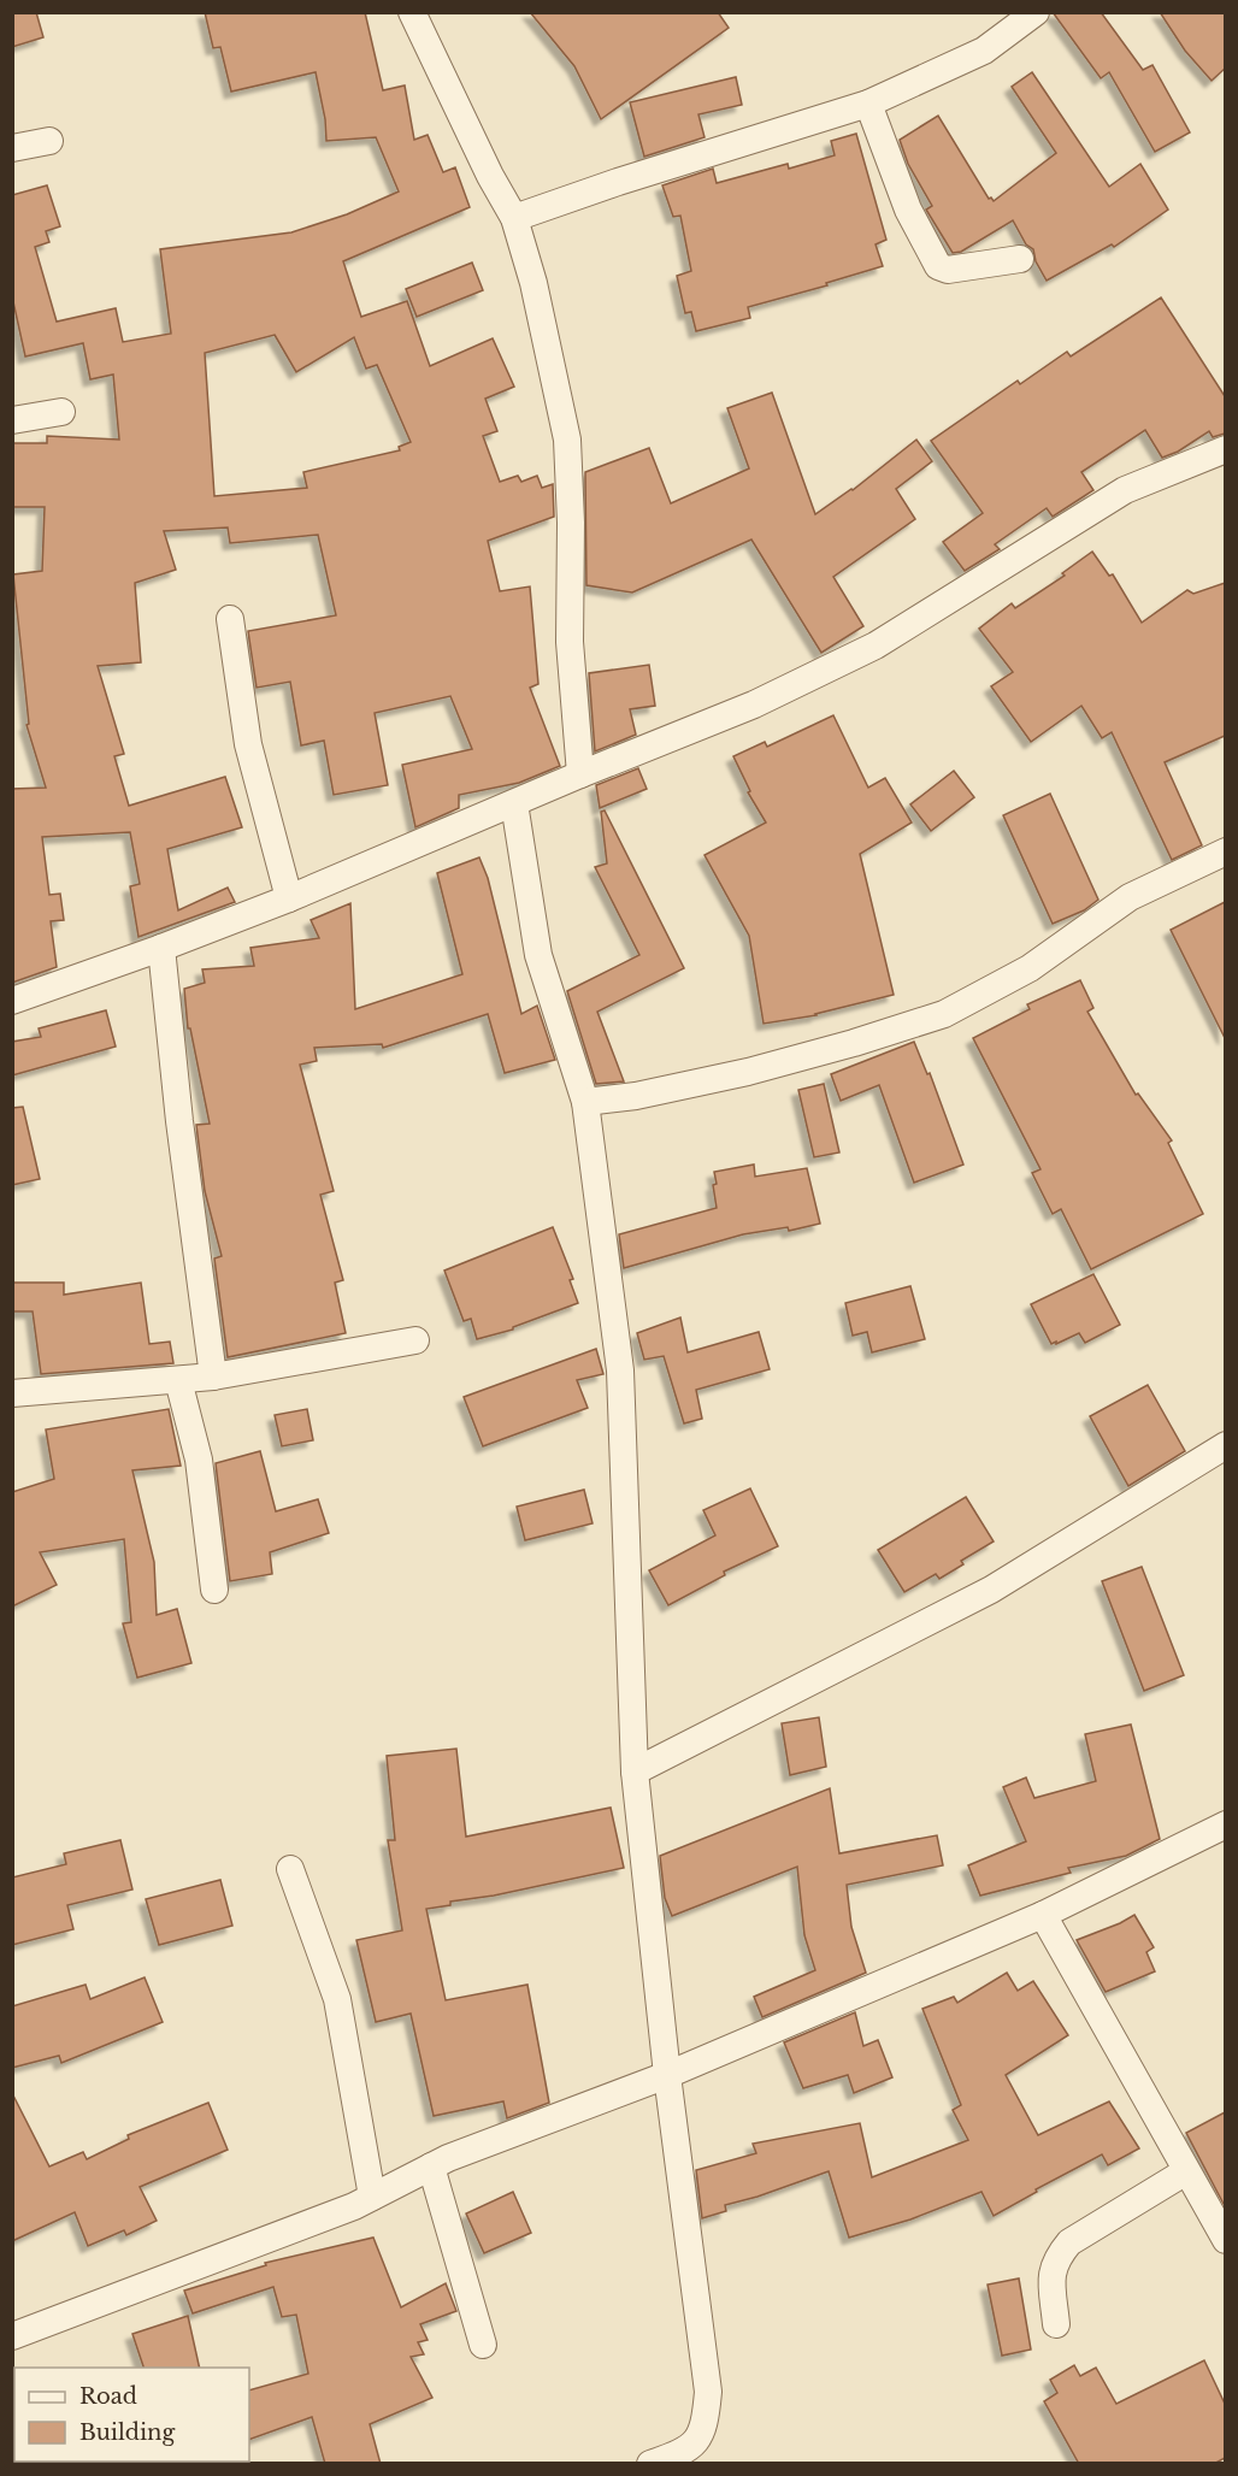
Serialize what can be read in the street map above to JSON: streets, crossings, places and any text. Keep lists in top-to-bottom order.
{
  "legend": ["Road", "Building"]
}
